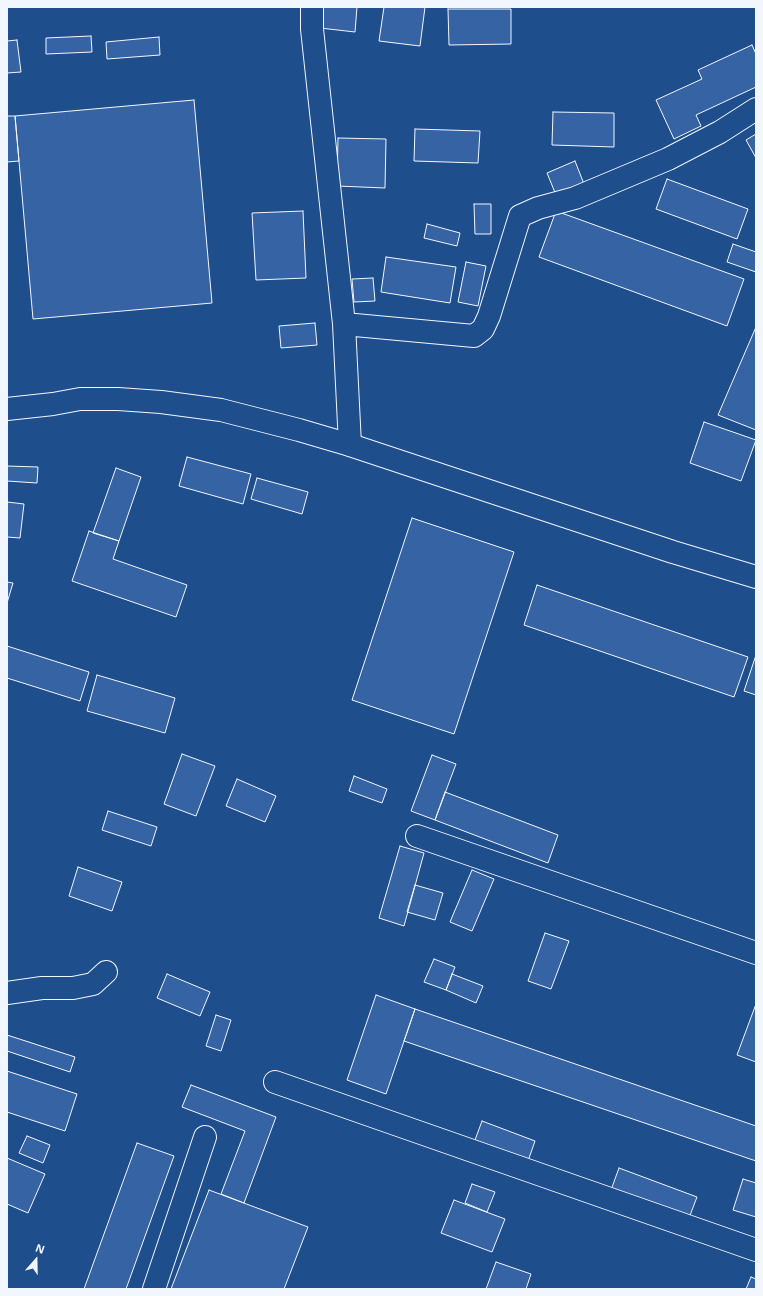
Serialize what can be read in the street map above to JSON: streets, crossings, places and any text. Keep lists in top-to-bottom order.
{
  "north": "top"
}
